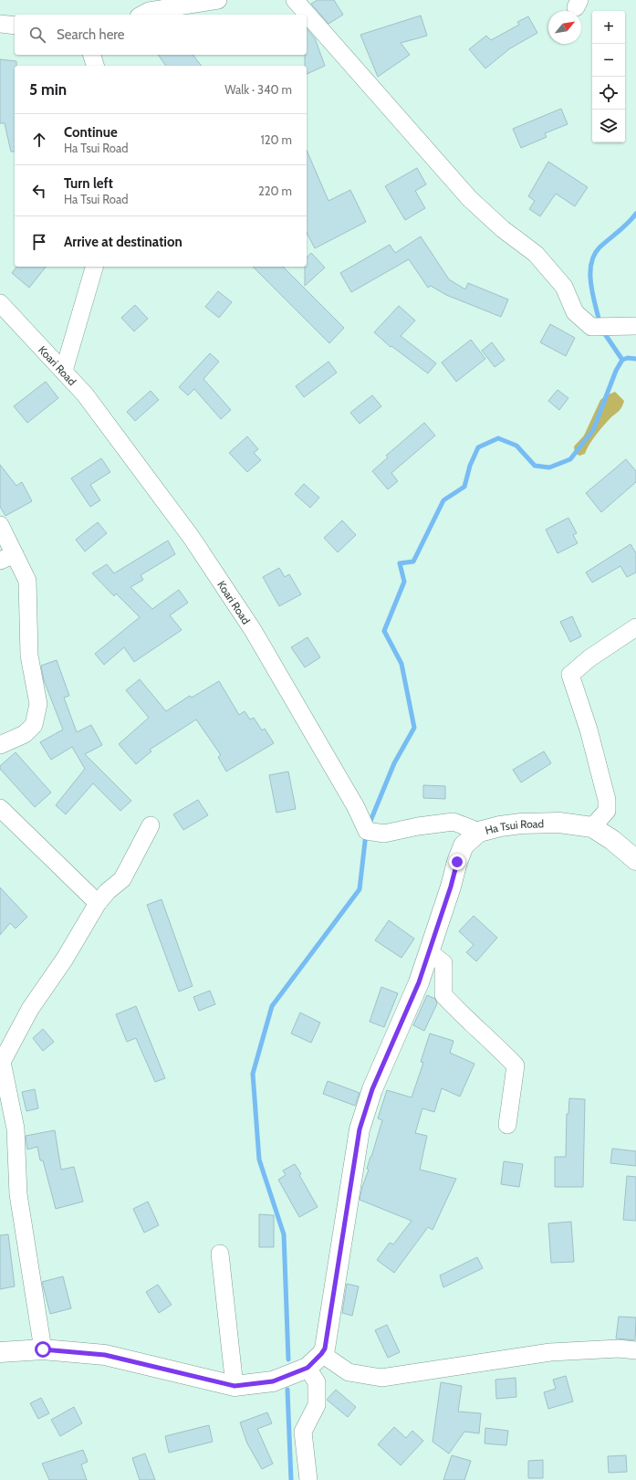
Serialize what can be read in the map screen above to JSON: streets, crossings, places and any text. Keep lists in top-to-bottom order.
{
  "streets": {
    "street": ["Koari Road", "Ha Tsui Road"]
  },
  "crossings": [
    ["Koari Road", "Ha Tsui Road"]
  ],
  "north": "top right",
  "page": {
    "map_buttons": ["+", "−"],
    "search": "Search here",
    "heading": ["5 min", "Walk · 340 m"],
    "list": [
      ["Continue", "Ha Tsui Road", "120 m"],
      ["Turn left", "Ha Tsui Road", "220 m"],
      "Arrive at destination"
    ]
  }
}
